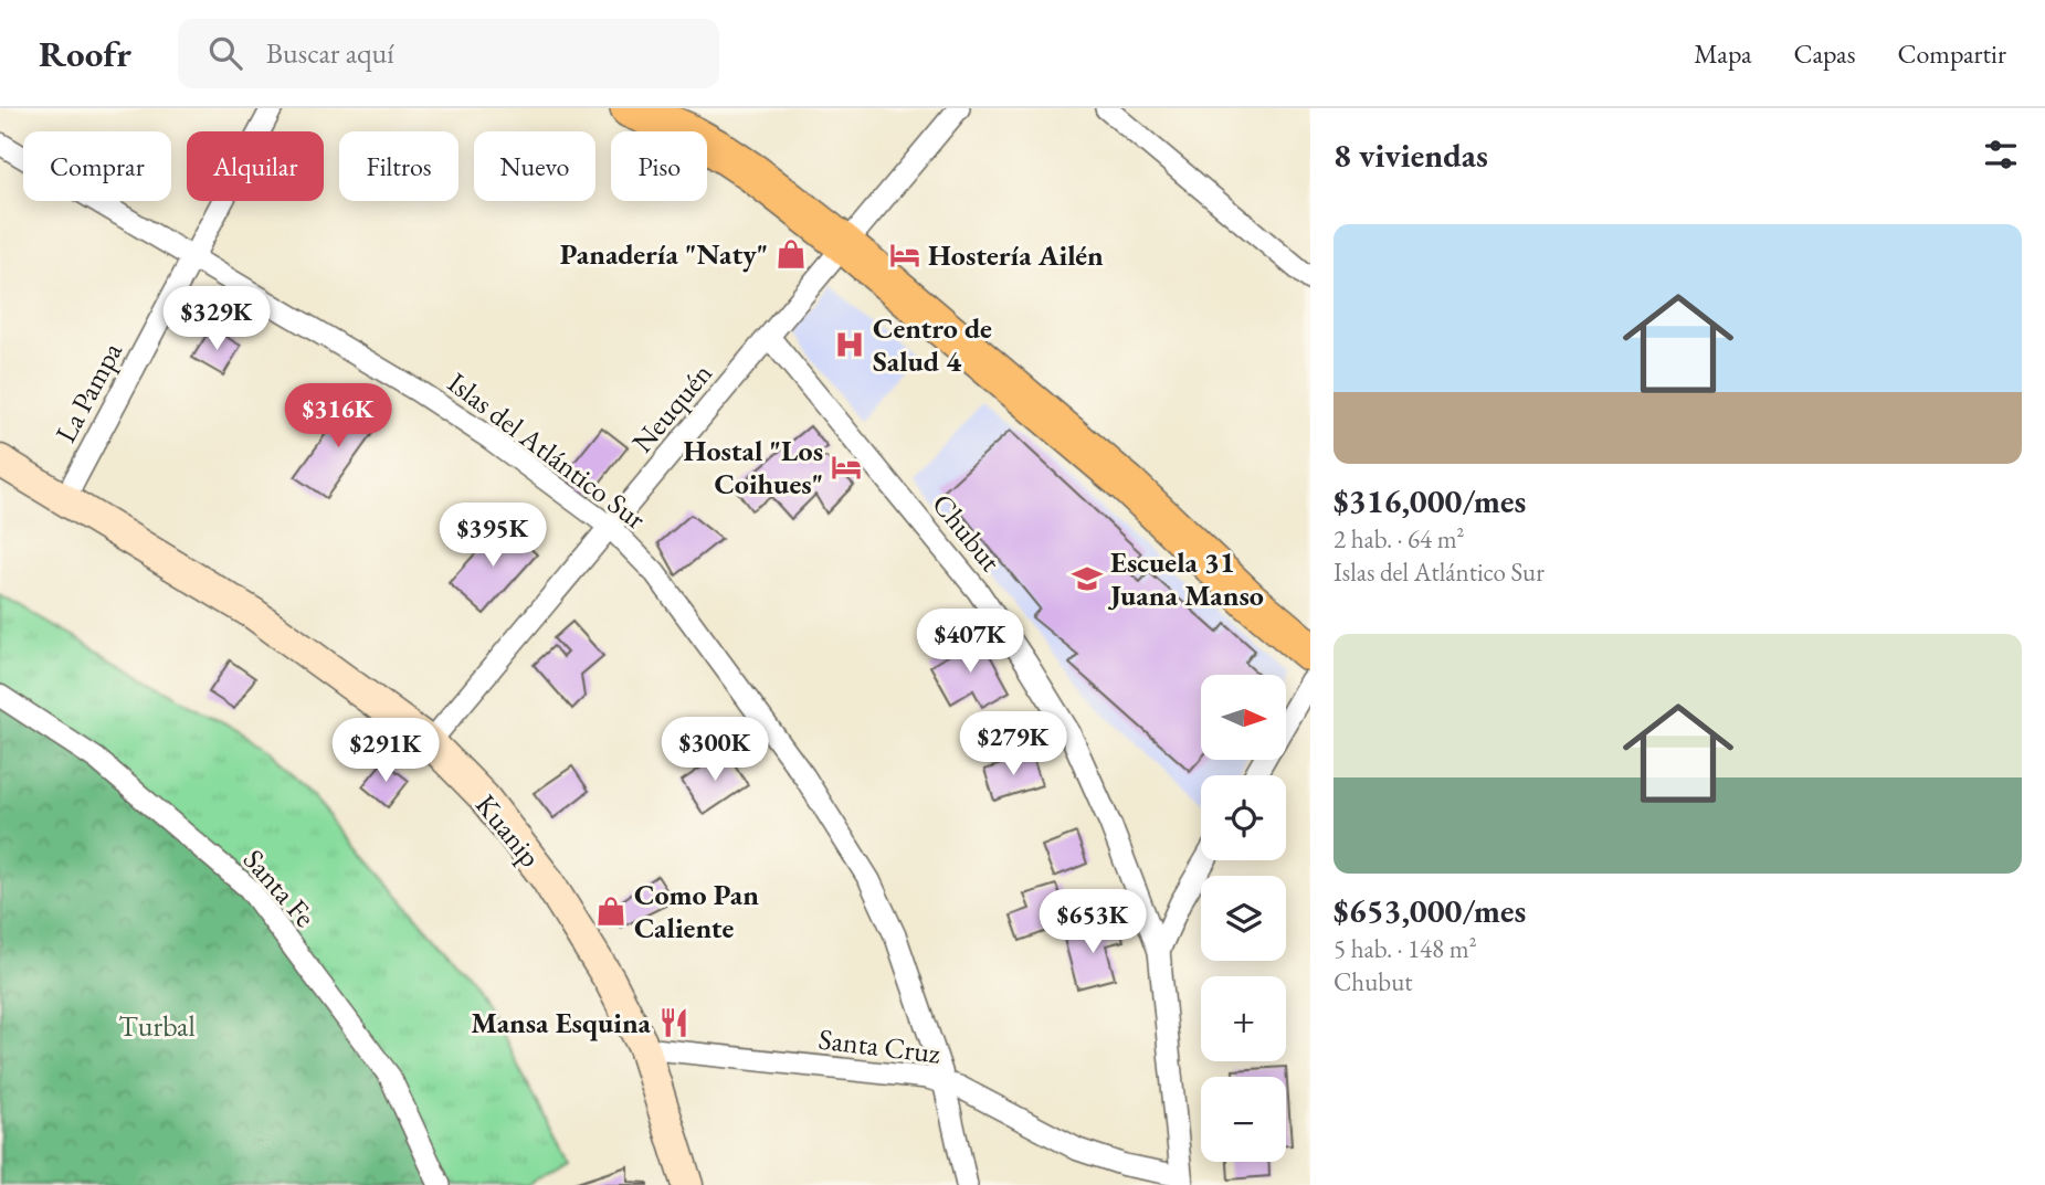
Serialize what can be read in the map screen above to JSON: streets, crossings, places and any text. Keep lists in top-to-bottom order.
{
  "streets": {
    "main road": ["Kuanip"],
    "street": [
      "La Pampa",
      "Neuquén",
      "Islas del Atlántico Sur",
      "Chubut",
      "Santa Fe",
      "Santa Cruz"
    ]
  },
  "crossings": [
    ["La Pampa", "Islas del Atlántico Sur"],
    ["La Pampa", "Kuanip"],
    ["Neuquén", "Islas del Atlántico Sur"],
    ["Neuquén", "Chubut"],
    ["Neuquén", "Kuanip"],
    ["Islas del Atlántico Sur", "Santa Cruz"],
    ["Chubut", "Santa Cruz"],
    ["Kuanip", "Santa Cruz"]
  ],
  "parks": ["Turbal"],
  "places": {
    "shop": ["Panadería \"Naty\"", "Como Pan Caliente"],
    "hotel": ["Hostería Ailén", "Hostal \"Los Coihues\""],
    "hospital": ["Centro de Salud 4"],
    "school or university": ["Escuela 31 Juana Manso"],
    "restaurant": ["Mansa Esquina"]
  },
  "north": "right",
  "page": {
    "header": "Roofr",
    "search": "Buscar aquí",
    "nav": ["Mapa", "Capas", "Compartir"],
    "heading": "8 viviendas",
    "chip": [
      "Comprar",
      "Alquilar",
      "Filtros",
      "Nuevo",
      "Piso"
    ],
    "list": [
      {
        "name": "$316,000/mes",
        "note": "2 hab. · 64 m² · Islas del Atlántico Sur"
      },
      {
        "name": "$653,000/mes",
        "note": "5 hab. · 148 m² · Chubut"
      }
    ],
    "price": [
      "$329K",
      "$316K",
      "$395K",
      "$407K",
      "$279K",
      "$300K",
      "$291K",
      "$653K"
    ],
    "map_buttons": ["+", "−"]
  }
}
